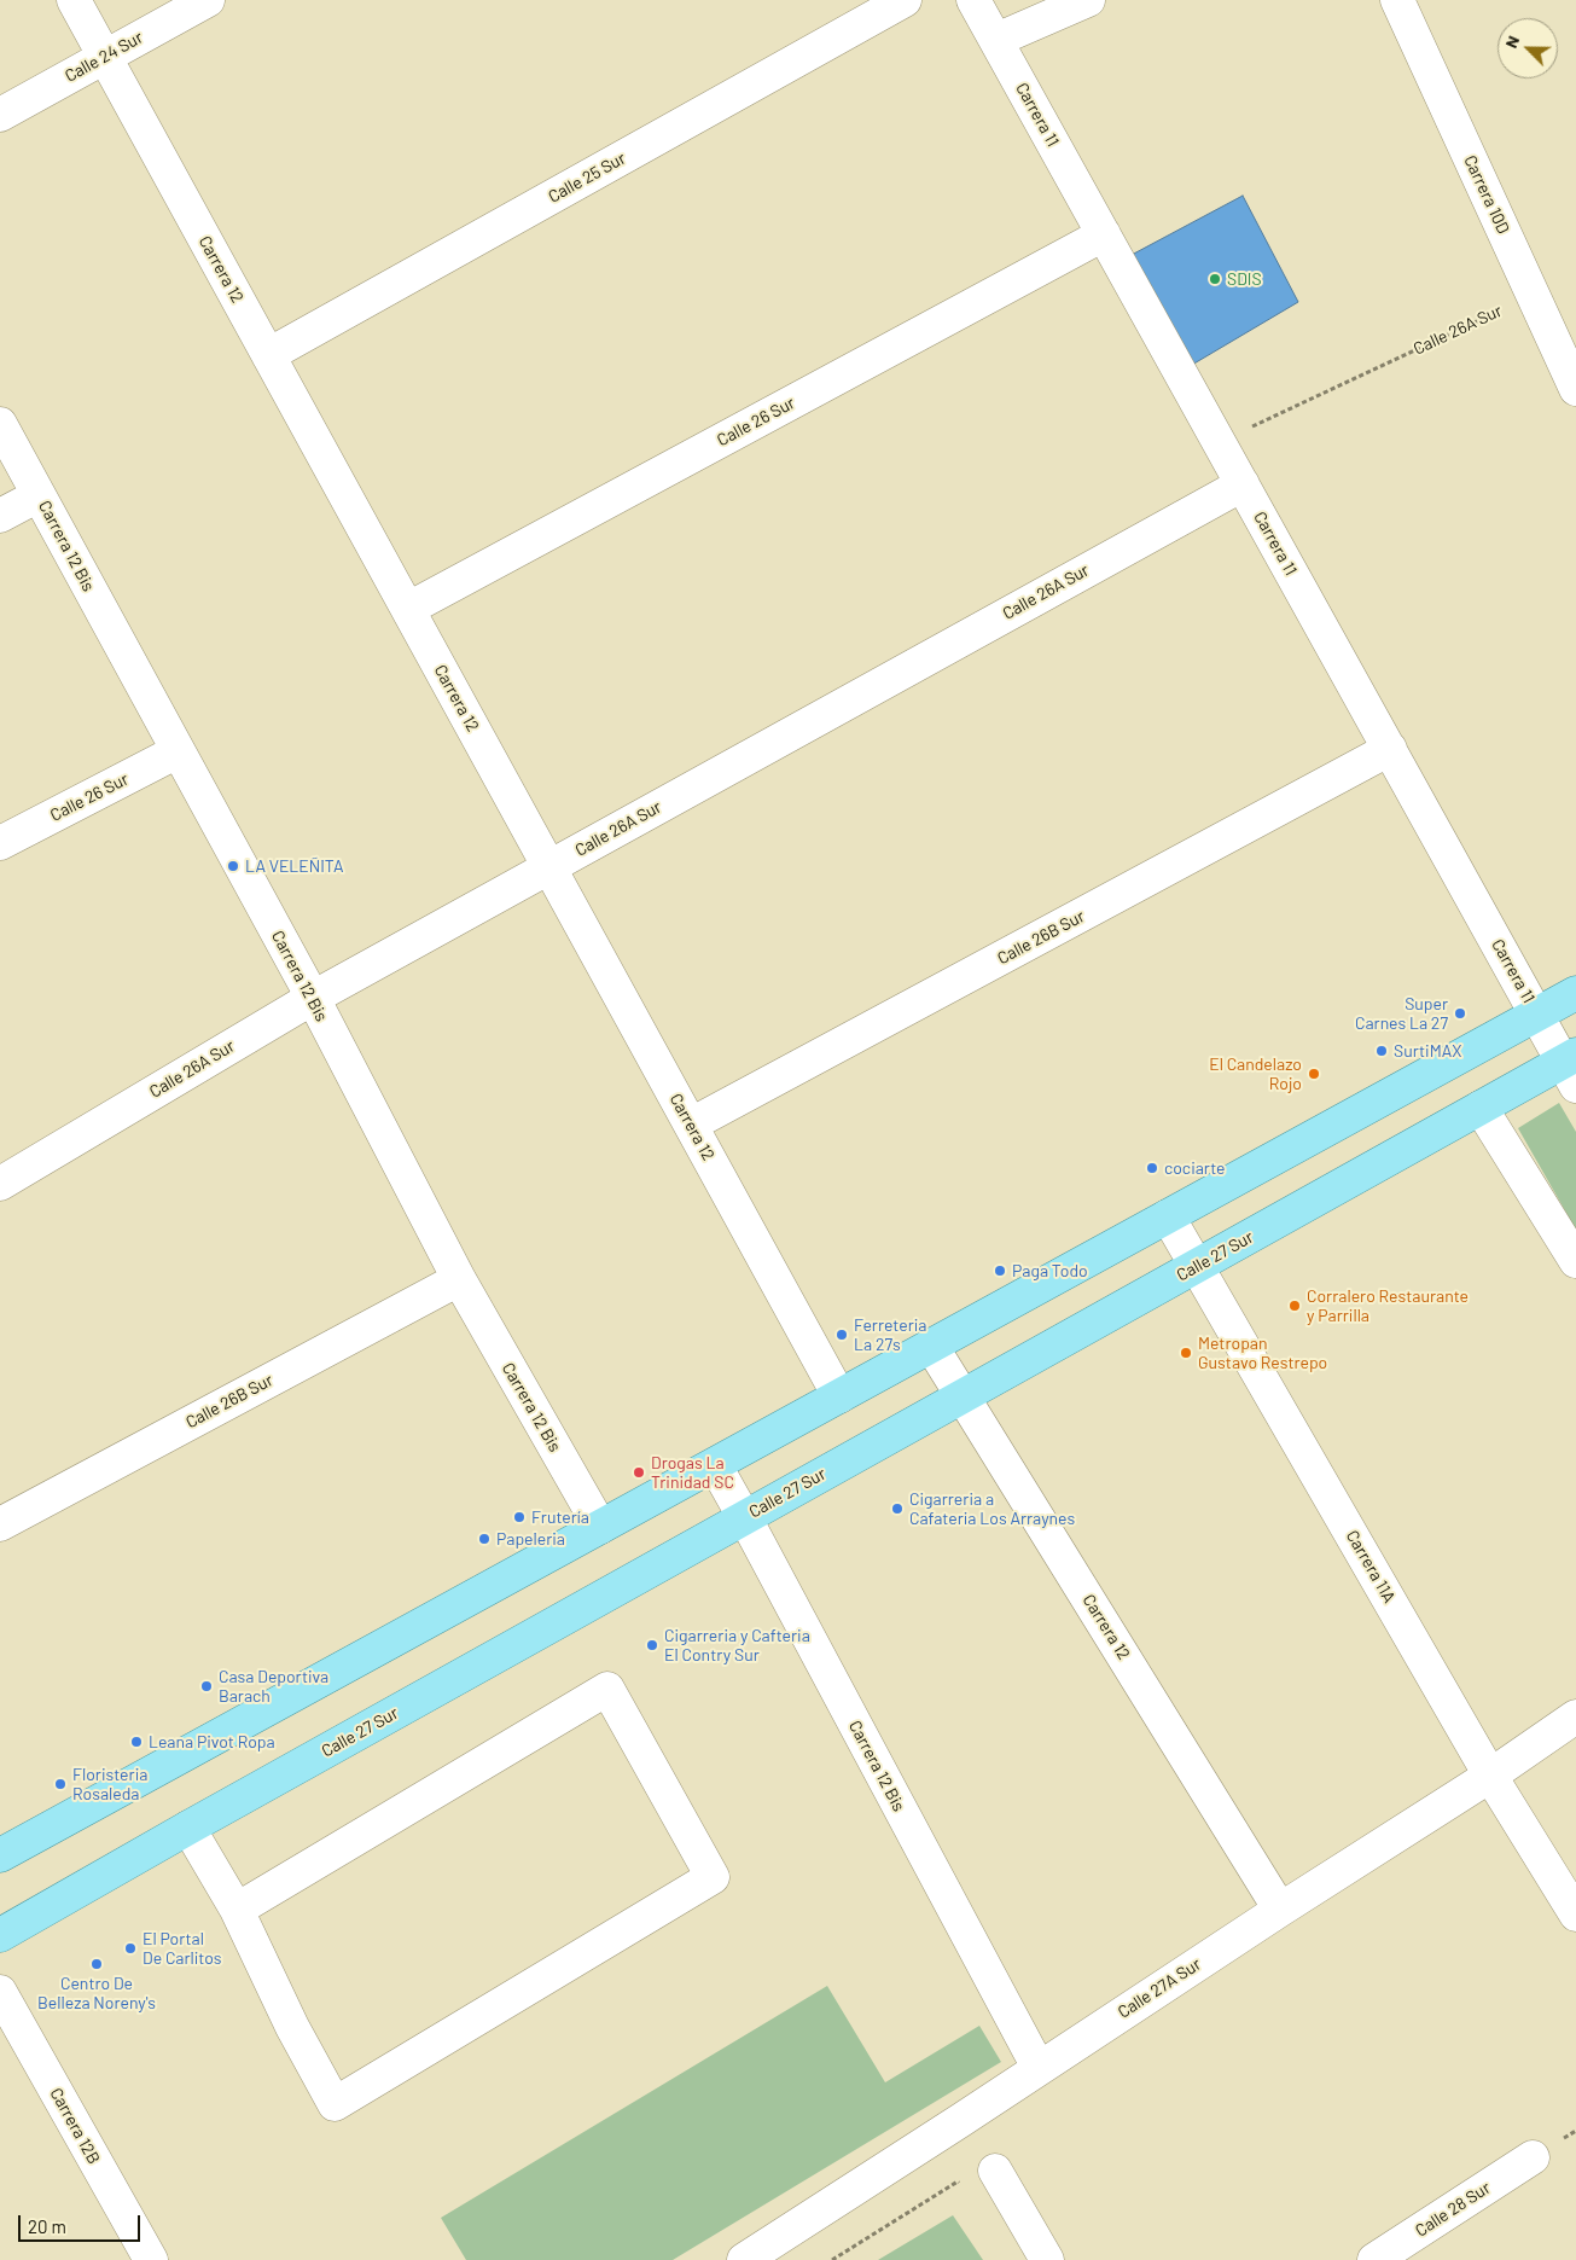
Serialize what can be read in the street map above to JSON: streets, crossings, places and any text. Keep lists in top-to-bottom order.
{
  "streets": {
    "main road": ["Calle 27 Sur"],
    "street": [
      "Calle 24 Sur",
      "Carrera 11",
      "Calle 25 Sur",
      "Carrera 10D",
      "Carrera 12",
      "Calle 26A Sur",
      "Calle 26 Sur",
      "Carrera 12 Bis",
      "Calle 26B Sur",
      "Carrera 11A",
      "Calle 27A Sur",
      "Carrera 12B",
      "Calle 28 Sur"
    ]
  },
  "crossings": [
    ["Calle 24 Sur", "Carrera 12"],
    ["Carrera 11", "Calle 26A Sur"],
    ["Carrera 11", "Calle 26 Sur"],
    ["Carrera 11", "Calle 26B Sur"],
    ["Carrera 11", "Calle 27 Sur"],
    ["Calle 25 Sur", "Carrera 12"],
    ["Carrera 10D", "Calle 26A Sur"],
    ["Carrera 12", "Calle 26A Sur"],
    ["Carrera 12", "Calle 26 Sur"],
    ["Carrera 12", "Calle 26B Sur"],
    ["Carrera 12", "Calle 27 Sur"],
    ["Carrera 12", "Calle 27A Sur"],
    ["Calle 26A Sur", "Carrera 12 Bis"],
    ["Calle 26 Sur", "Carrera 12 Bis"],
    ["Carrera 12 Bis", "Calle 26B Sur"],
    ["Carrera 12 Bis", "Calle 27 Sur"],
    ["Carrera 12 Bis", "Calle 27A Sur"],
    ["Calle 27 Sur", "Carrera 11A"],
    ["Carrera 11A", "Calle 27A Sur"]
  ],
  "places": [
    "SDIS",
    "LA VELEÑITA",
    "Super Carnes La 27",
    "SurtiMAX",
    "El Candelazo Rojo",
    "cociarte",
    "Paga Todo",
    "Corralero Restaurante y Parrilla",
    "Ferreteria La 27s",
    "Metropan Gustavo Restrepo",
    "Drogas La Trinidad SC",
    "Cigarreria a Cafateria Los Arraynes",
    "Frutería",
    "Papeleria",
    "Cigarreria y Cafteria El Contry Sur",
    "Casa Deportiva Barach",
    "Leana Pivot Ropa",
    "Floristeria Rosaleda",
    "El Portal De Carlitos",
    "Centro De Belleza Noreny's"
  ],
  "scale_bar": "20 m",
  "north": "top left"
}
